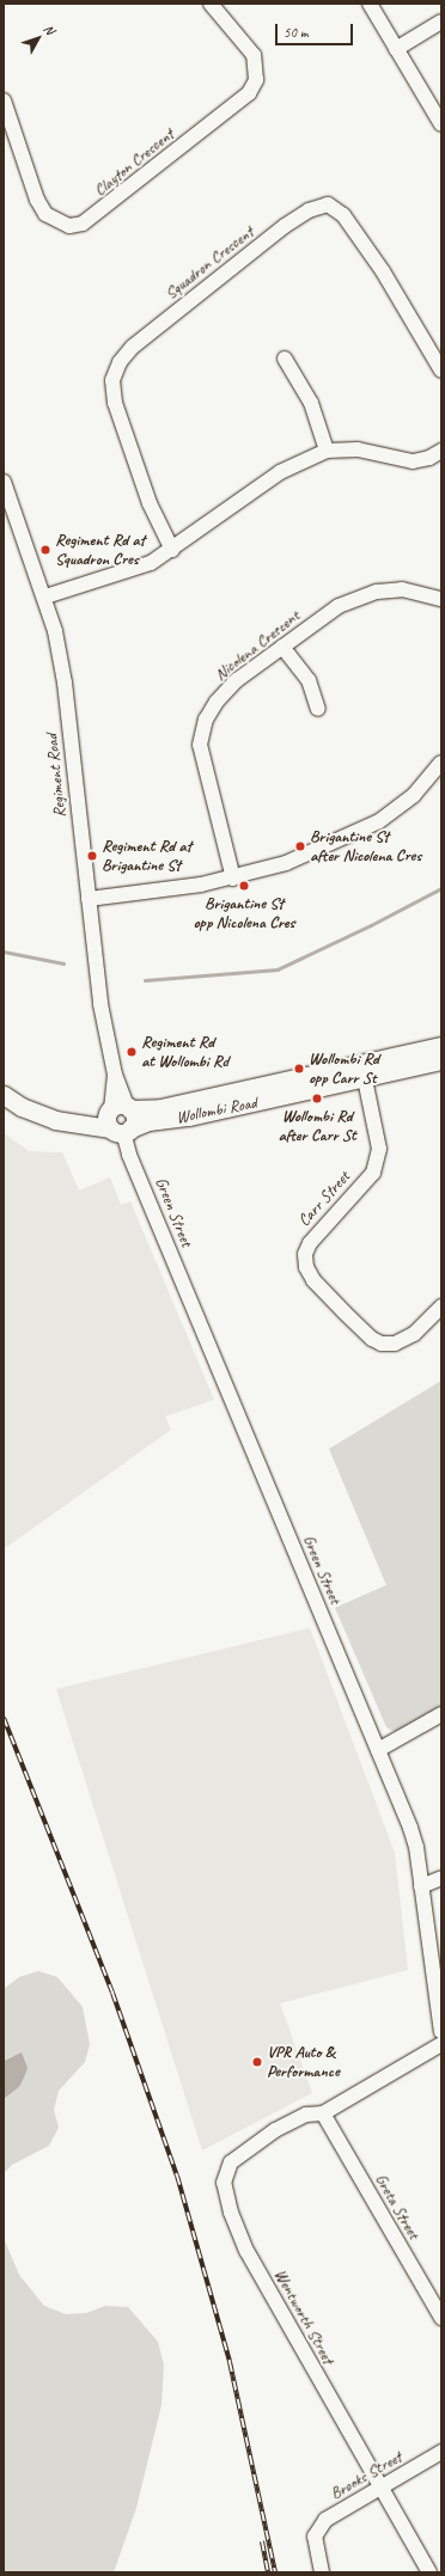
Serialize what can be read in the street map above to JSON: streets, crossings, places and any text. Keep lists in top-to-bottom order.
{
  "streets": {
    "main road": ["Wollombi Road"],
    "street": [
      "Clayton Crescent",
      "Squadron Crescent",
      "Nicolena Crescent",
      "Regiment Road",
      "Carr Street",
      "Green Street",
      "Greta Street",
      "Wentworth Street",
      "Brooks Street"
    ]
  },
  "crossings": [
    ["Regiment Road", "Wollombi Road"],
    ["Regiment Road", "Green Street"],
    ["Wollombi Road", "Carr Street"],
    ["Wollombi Road", "Green Street"],
    ["Greta Street", "Wentworth Street"],
    ["Wentworth Street", "Brooks Street"]
  ],
  "places": [
    "Regiment Rd at Squadron Cres",
    "Brigantine St after Nicolena Cres",
    "Regiment Rd at Brigantine St",
    "Brigantine St opp Nicolena Cres",
    "Regiment Rd at Wollombi Rd",
    "Wollombi Rd opp Carr St",
    "Wollombi Rd after Carr St",
    "VPR Auto & Performance"
  ],
  "scale_bar": "50 m",
  "north": "top right"
}
